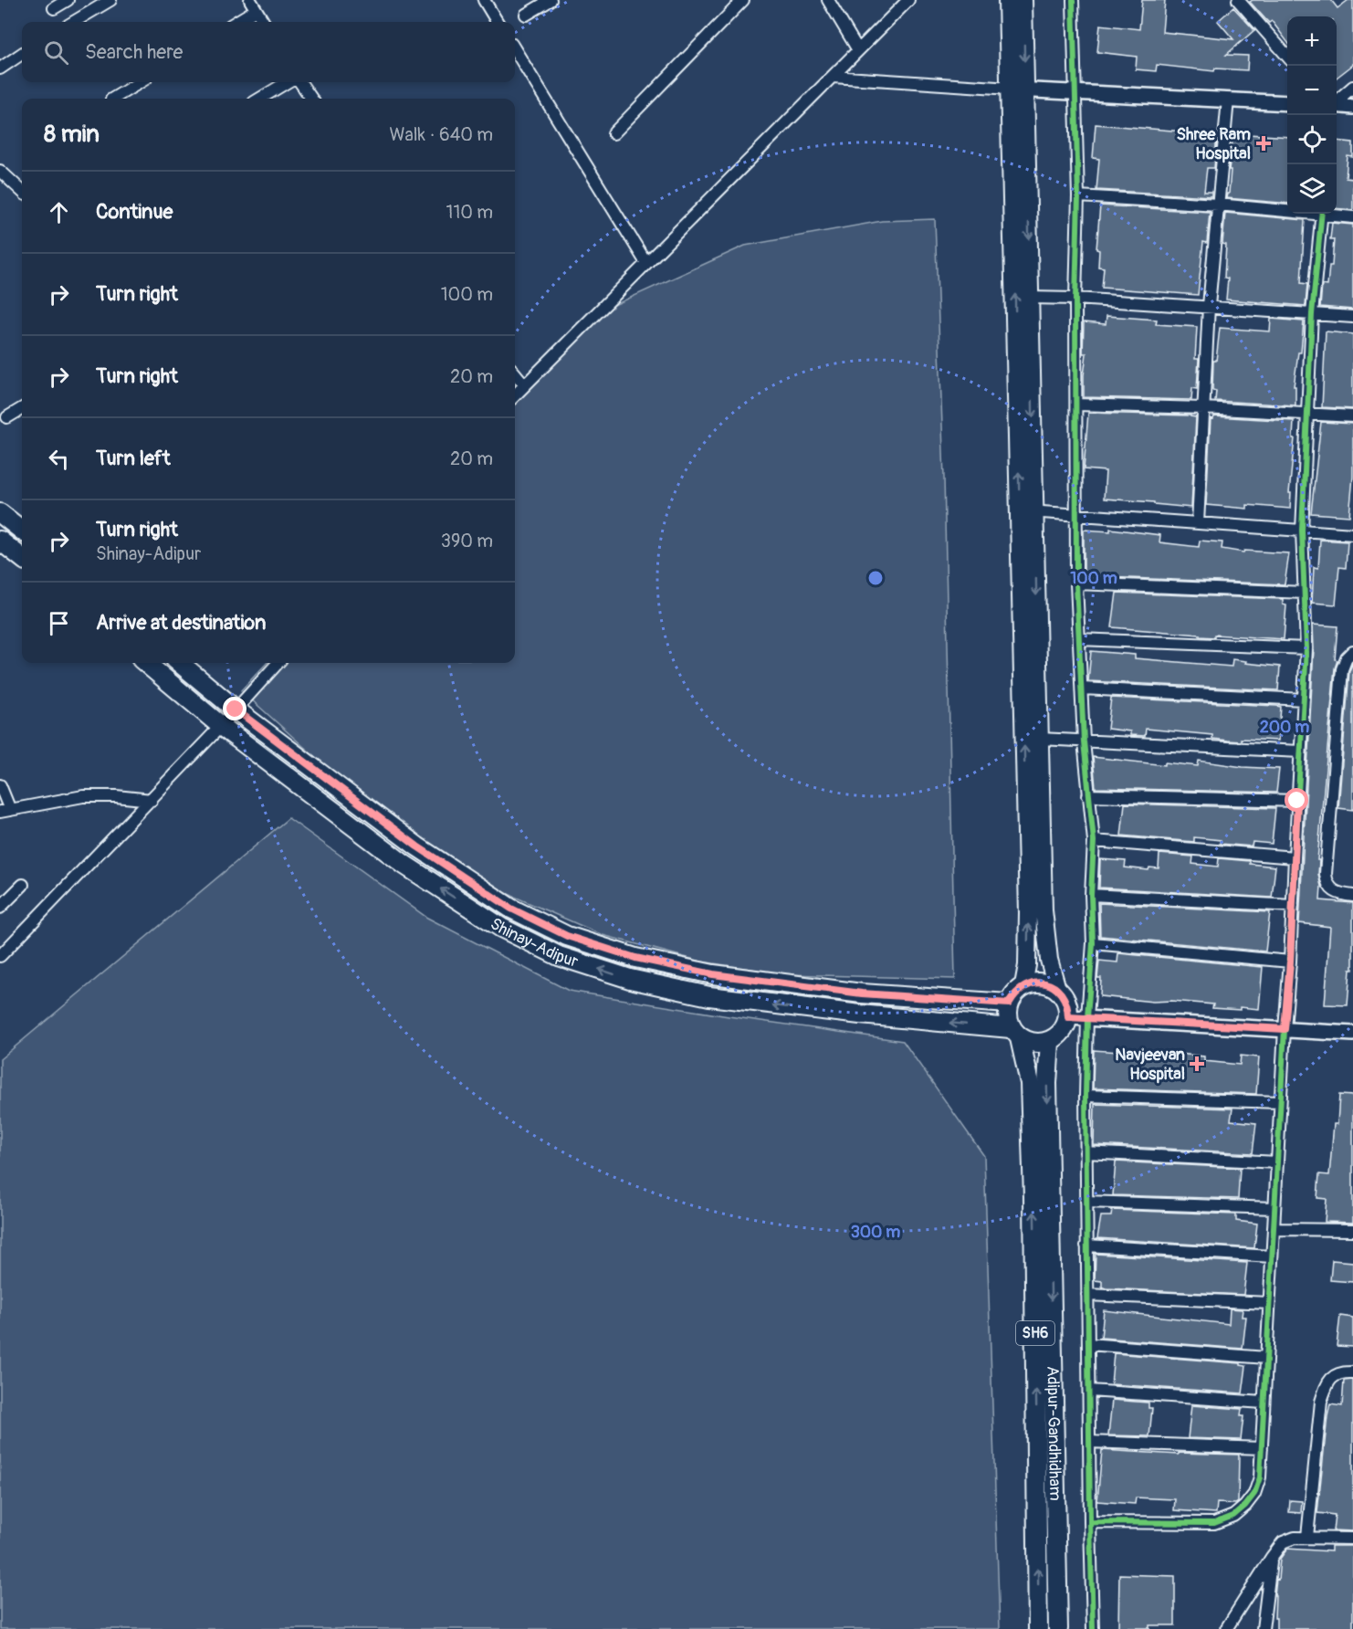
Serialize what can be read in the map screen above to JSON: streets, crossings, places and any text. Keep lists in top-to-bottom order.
{
  "streets": {
    "main road": ["Shinay-Adipur", "SH6", "Adipur-Gandhidham"]
  },
  "crossings": [
    ["Shinay-Adipur", "SH6"],
    ["Shinay-Adipur", "Adipur-Gandhidham"],
    ["SH6", "Adipur-Gandhidham"]
  ],
  "places": {
    "health": ["Shree Ram Hospital", "Navjeevan Hospital"]
  },
  "page": {
    "map_buttons": ["+", "−"],
    "search": "Search here",
    "heading": ["8 min", "Walk · 640 m"],
    "list": [
      ["Continue", "110 m"],
      ["Turn right", "100 m"],
      ["Turn right", "20 m"],
      ["Turn left", "20 m"],
      ["Turn right", "Shinay-Adipur", "390 m"],
      "Arrive at destination"
    ]
  },
  "rings": ["100 m", "200 m", "300 m"]
}
